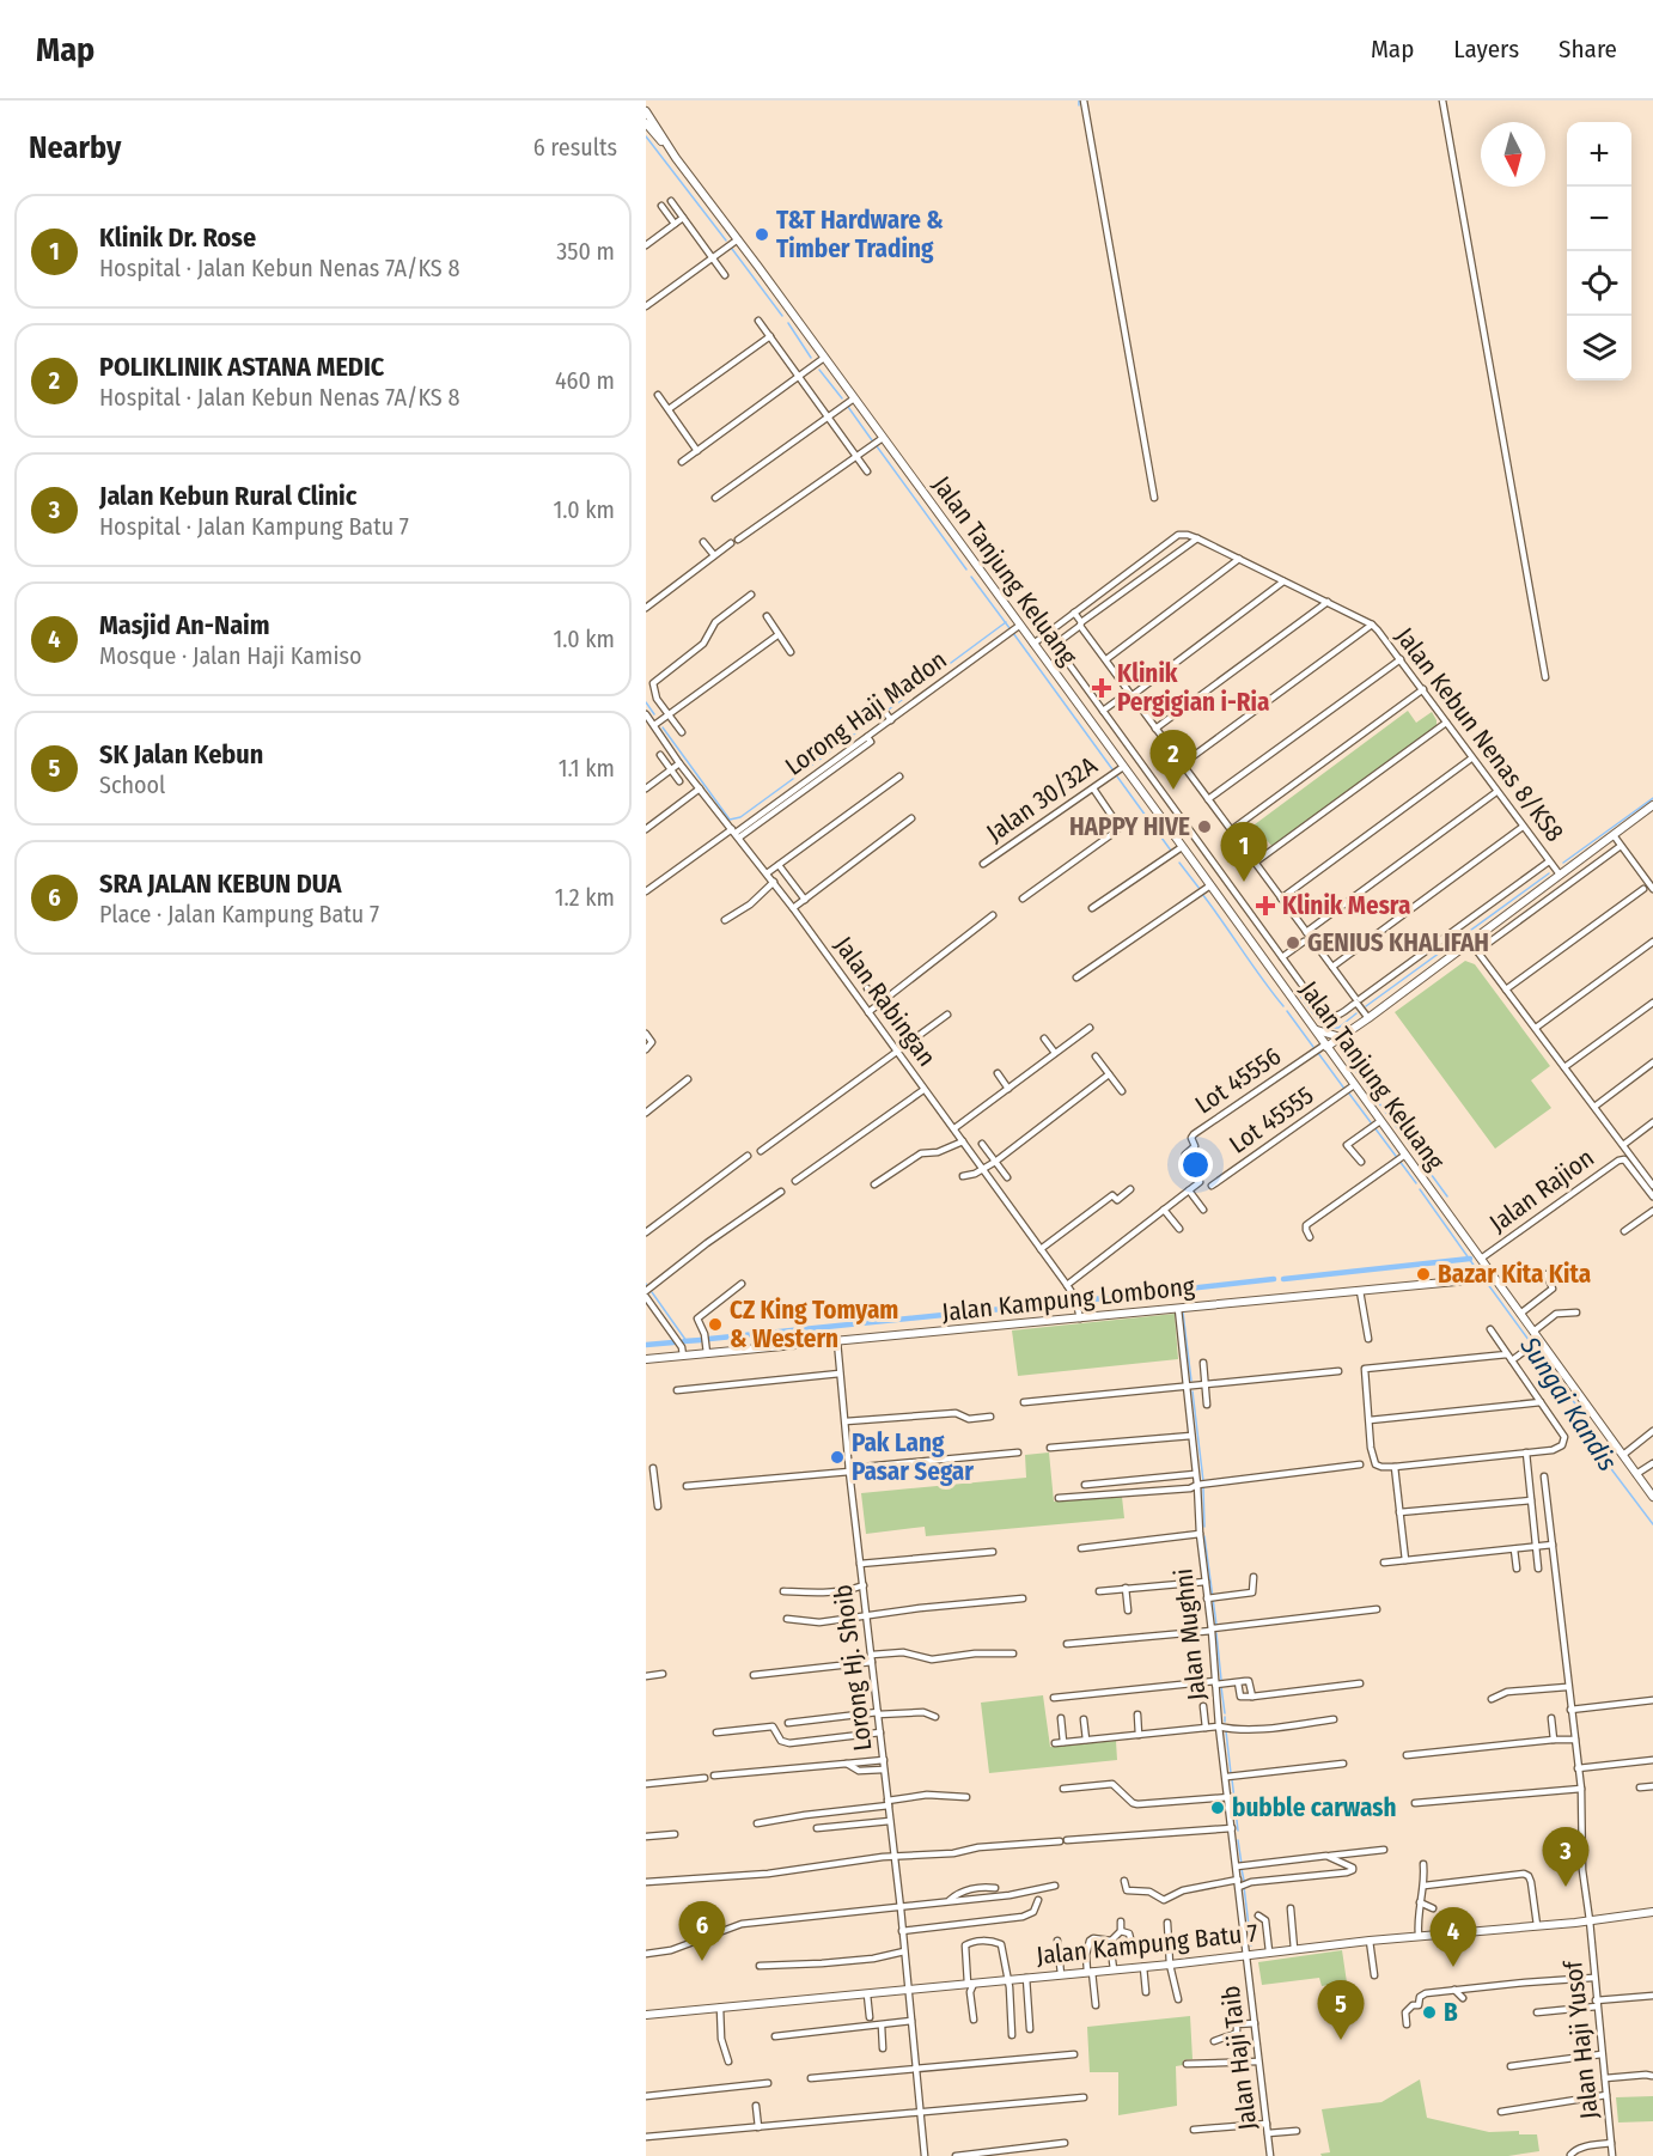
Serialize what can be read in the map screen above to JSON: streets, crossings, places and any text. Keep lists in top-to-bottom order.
{
  "streets": {
    "street": [
      "Jalan Tanjung Keluang",
      "Lorong Haji Madon",
      "Jalan Kebun Nenas 8/KS8",
      "Jalan 30/32A",
      "Jalan Rabingan",
      "Lot 45556",
      "Lot 45555",
      "Jalan Rajion",
      "Jalan Kampung Lombong",
      "Jalan Mughni",
      "Lorong Hj. Shoib",
      "Jalan Kampung Batu 7",
      "Jalan Haji Yusof",
      "Jalan Haji Taib"
    ]
  },
  "crossings": [
    ["Jalan Tanjung Keluang", "Lorong Haji Madon"],
    ["Jalan Tanjung Keluang", "Jalan 30/32A"],
    ["Jalan Tanjung Keluang", "Lot 45556"],
    ["Jalan Tanjung Keluang", "Lot 45555"],
    ["Jalan Tanjung Keluang", "Jalan Rajion"],
    ["Jalan Tanjung Keluang", "Jalan Kampung Lombong"],
    ["Lorong Haji Madon", "Jalan Rabingan"],
    ["Jalan Rabingan", "Jalan Kampung Lombong"],
    ["Jalan Kampung Lombong", "Jalan Mughni"],
    ["Jalan Kampung Lombong", "Lorong Hj. Shoib"],
    ["Jalan Mughni", "Jalan Kampung Batu 7"],
    ["Jalan Mughni", "Jalan Haji Taib"],
    ["Lorong Hj. Shoib", "Jalan Kampung Batu 7"],
    ["Jalan Kampung Batu 7", "Jalan Haji Yusof"],
    ["Jalan Kampung Batu 7", "Jalan Haji Taib"]
  ],
  "water": ["Sungai Kandis"],
  "places": {
    "other": [
      "T&T Hardware & Timber Trading",
      "HAPPY HIVE",
      "GENIUS KHALIFAH",
      "Bazar Kita Kita",
      "CZ King Tomyam & Western",
      "Pak Lang Pasar Segar",
      "bubble carwash",
      "B"
    ],
    "health": ["Klinik Pergigian i-Ria", "Klinik Mesra"]
  },
  "north": "bottom",
  "page": {
    "header": "Map",
    "nav": ["Map", "Layers", "Share"],
    "heading": ["Nearby", "6 results"],
    "map_buttons": ["+", "−"],
    "list": [
      {
        "mark": "1",
        "name": "Klinik Dr. Rose",
        "note": "Hospital · Jalan Kebun Nenas 7A/KS 8",
        "value": "350 m"
      },
      {
        "mark": "2",
        "name": "POLIKLINIK ASTANA MEDIC",
        "note": "Hospital · Jalan Kebun Nenas 7A/KS 8",
        "value": "460 m"
      },
      {
        "mark": "3",
        "name": "Jalan Kebun Rural Clinic",
        "note": "Hospital · Jalan Kampung Batu 7",
        "value": "1.0 km"
      },
      {
        "mark": "4",
        "name": "Masjid An-Naim",
        "note": "Mosque · Jalan Haji Kamiso",
        "value": "1.0 km"
      },
      {
        "mark": "5",
        "name": "SK Jalan Kebun",
        "note": "School",
        "value": "1.1 km"
      },
      {
        "mark": "6",
        "name": "SRA JALAN KEBUN DUA",
        "note": "Place · Jalan Kampung Batu 7",
        "value": "1.2 km"
      }
    ],
    "pins": [
      "2",
      "1",
      "3",
      "6",
      "4",
      "5"
    ]
  }
}
